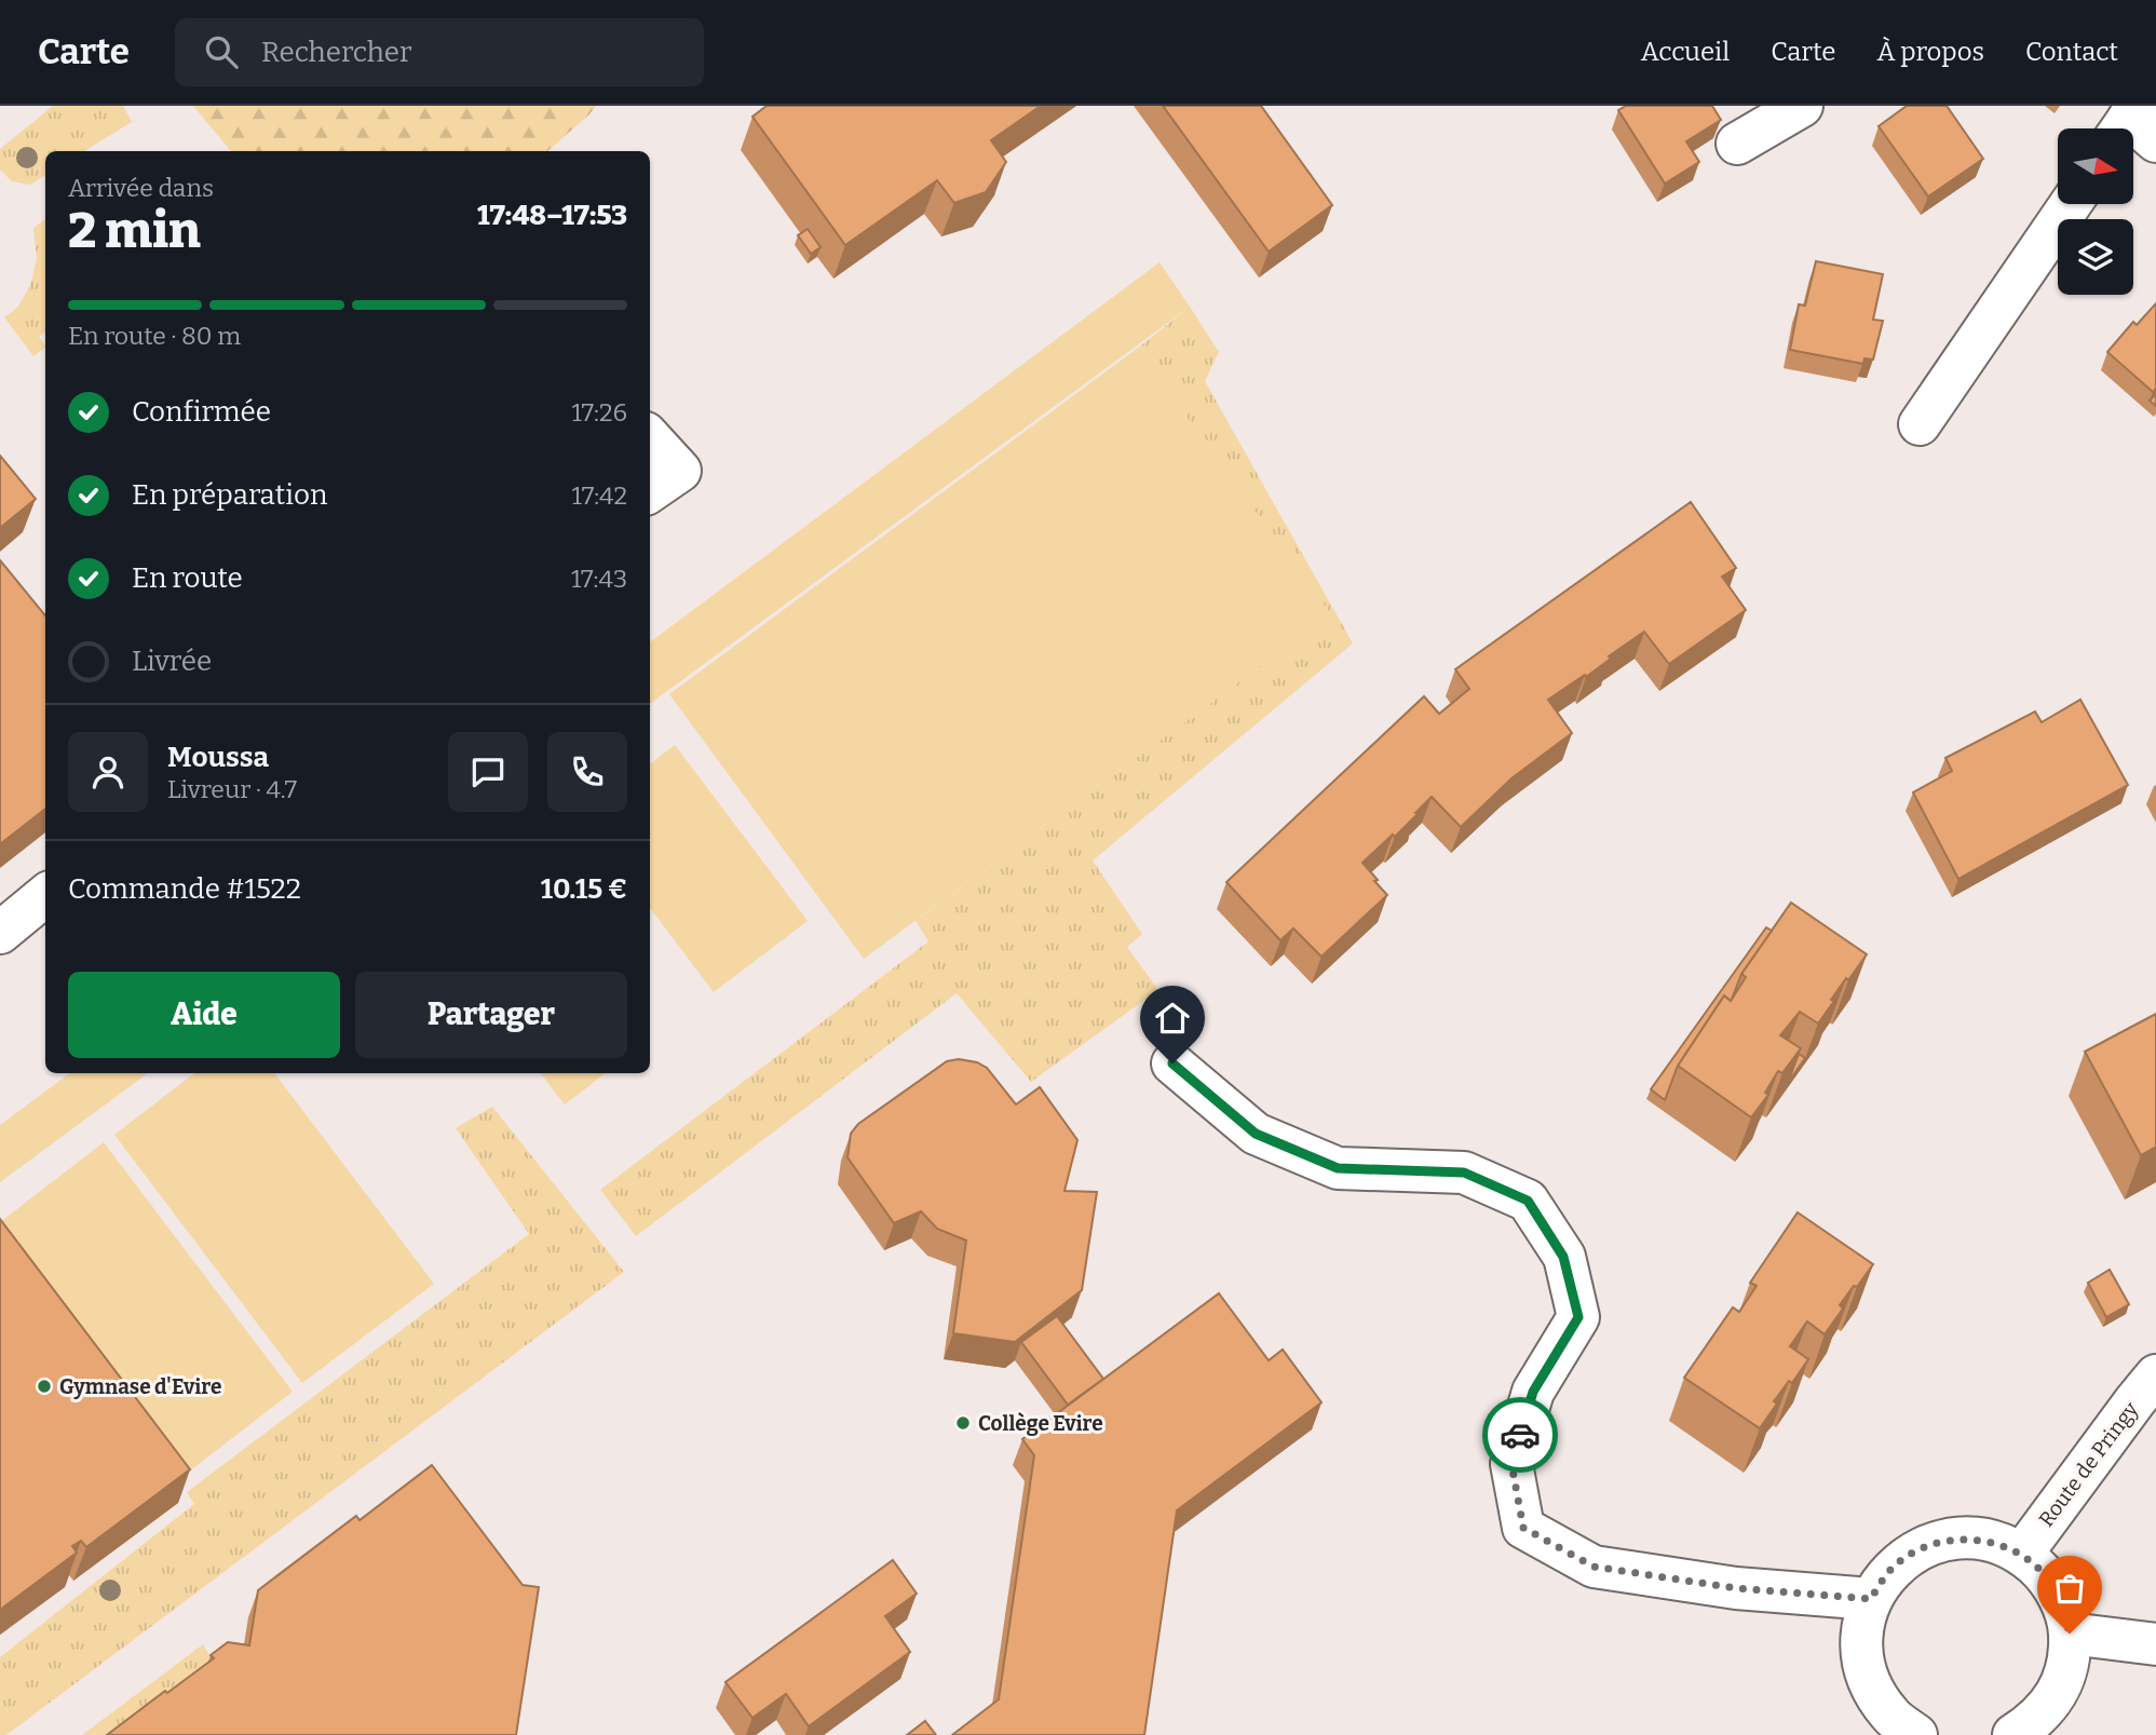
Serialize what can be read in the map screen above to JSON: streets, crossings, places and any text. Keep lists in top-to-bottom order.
{
  "streets": {
    "street": ["Route de Pringy"]
  },
  "places": ["Gymnase d'Evire", "Collège Evire"],
  "north": "right",
  "page": {
    "header": "Carte",
    "search": "Rechercher",
    "nav": [
      "Accueil",
      "Carte",
      "À propos",
      "Contact"
    ],
    "heading": ["2 min", "Arrivée dans", "17:48–17:53"],
    "panel": [
      "Moussa",
      "Livreur · 4.7",
      "Commande #1522",
      "10.15 €"
    ],
    "bar": "En route · 80 m",
    "list": [
      ["Confirmée", "17:26"],
      ["En préparation", "17:42"],
      ["En route", "17:43"],
      "Livrée"
    ],
    "buttons": ["Aide", "Partager"]
  }
}
